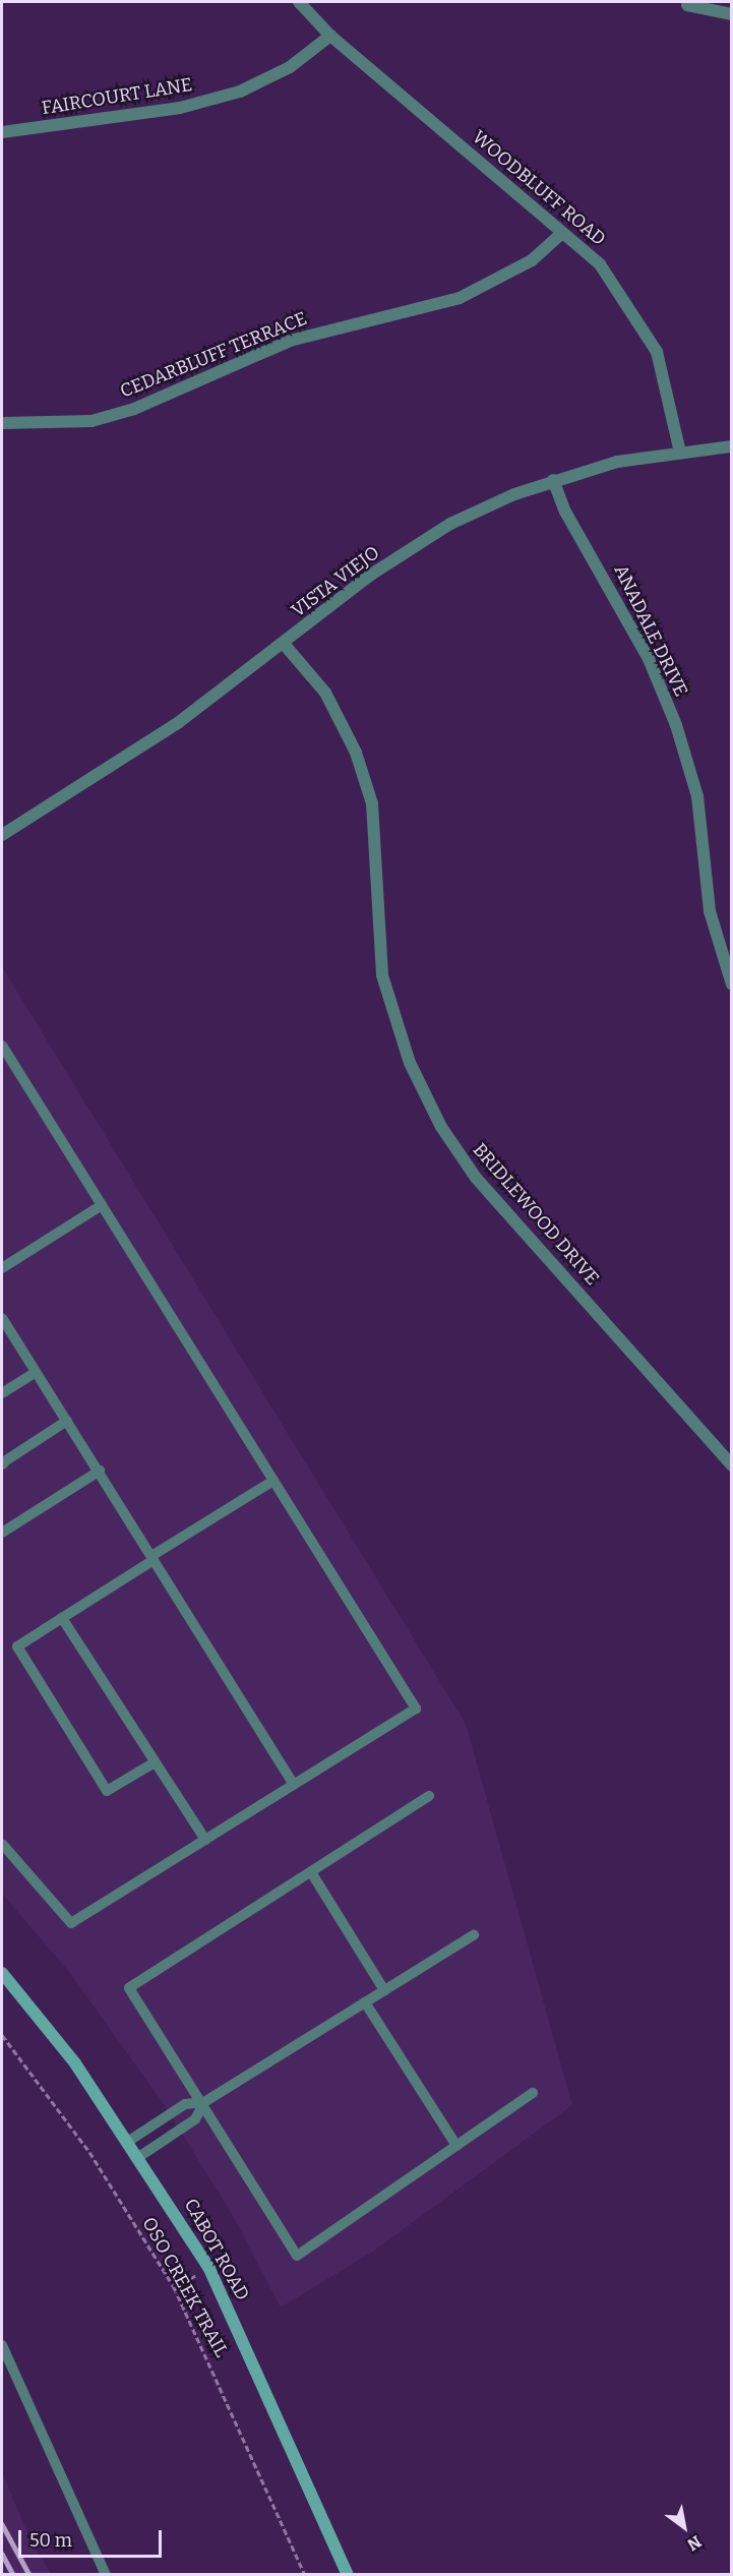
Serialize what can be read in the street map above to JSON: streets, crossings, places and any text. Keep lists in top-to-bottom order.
{
  "streets": {
    "main road": ["CABOT ROAD"],
    "street": [
      "FAIRCOURT LANE",
      "WOODBLUFF ROAD",
      "CEDARBLUFF TERRACE",
      "VISTA VIEJO",
      "ANADALE DRIVE",
      "BRIDLEWOOD DRIVE"
    ],
    "path": ["OSO CREEK TRAIL"]
  },
  "crossings": [
    ["FAIRCOURT LANE", "WOODBLUFF ROAD"],
    ["WOODBLUFF ROAD", "CEDARBLUFF TERRACE"],
    ["WOODBLUFF ROAD", "VISTA VIEJO"],
    ["VISTA VIEJO", "ANADALE DRIVE"],
    ["VISTA VIEJO", "BRIDLEWOOD DRIVE"]
  ],
  "scale_bar": "50 m",
  "north": "bottom right"
}
